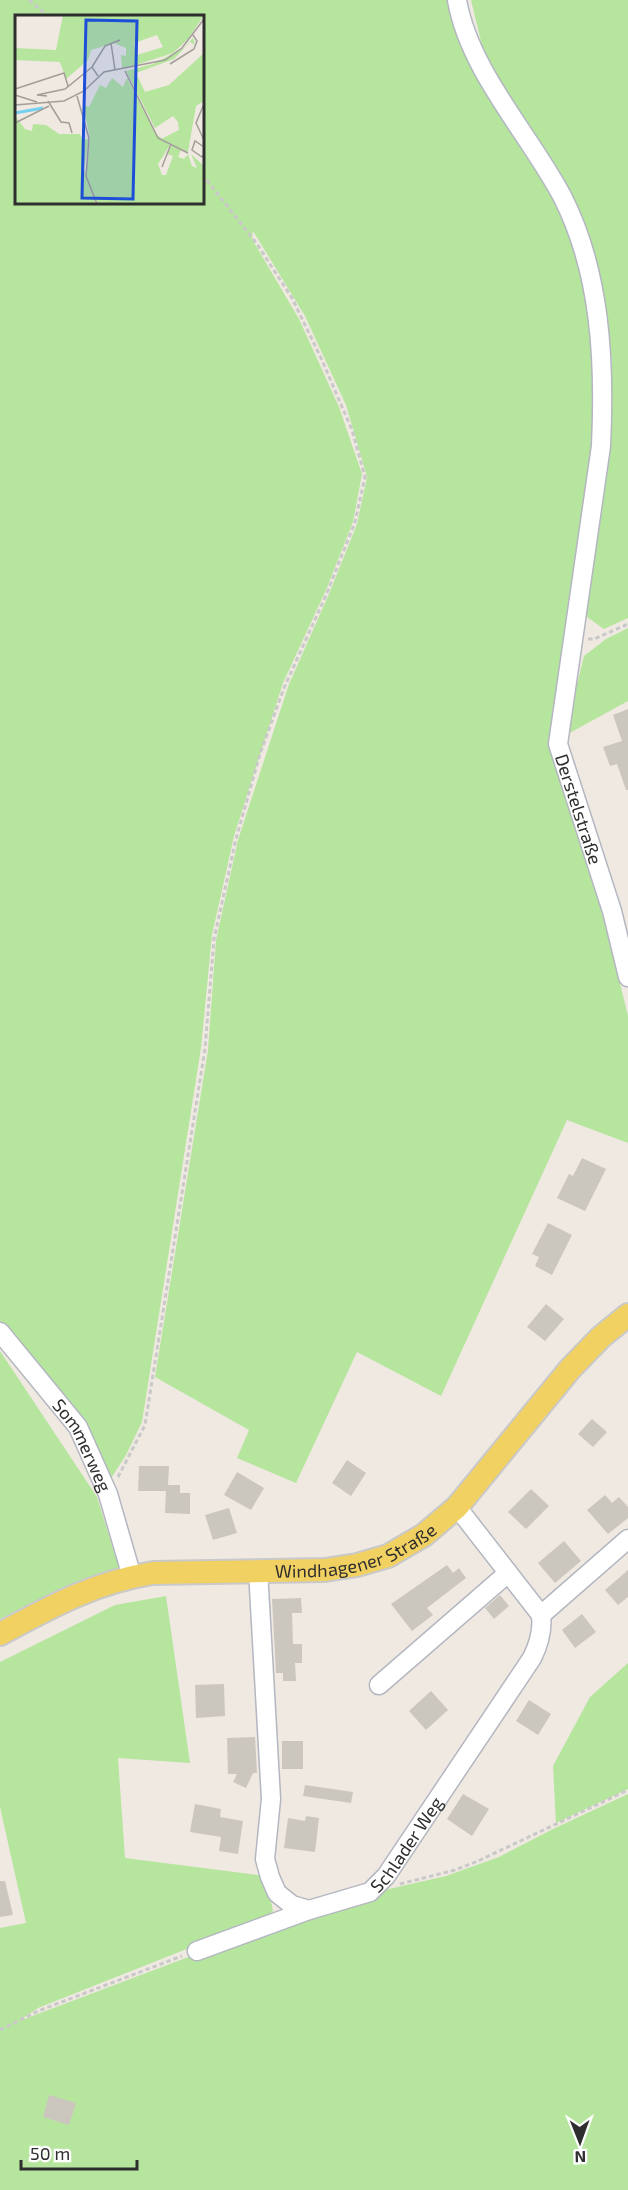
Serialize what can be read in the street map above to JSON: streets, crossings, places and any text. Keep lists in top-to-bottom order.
{
  "streets": {
    "main road": ["Windhagener Straße"],
    "street": ["Derstelstraße", "Sommerweg", "Schlader Weg"]
  },
  "crossings": [
    ["Sommerweg", "Windhagener Straße"]
  ],
  "scale_bar": "50 m",
  "north": "bottom"
}
